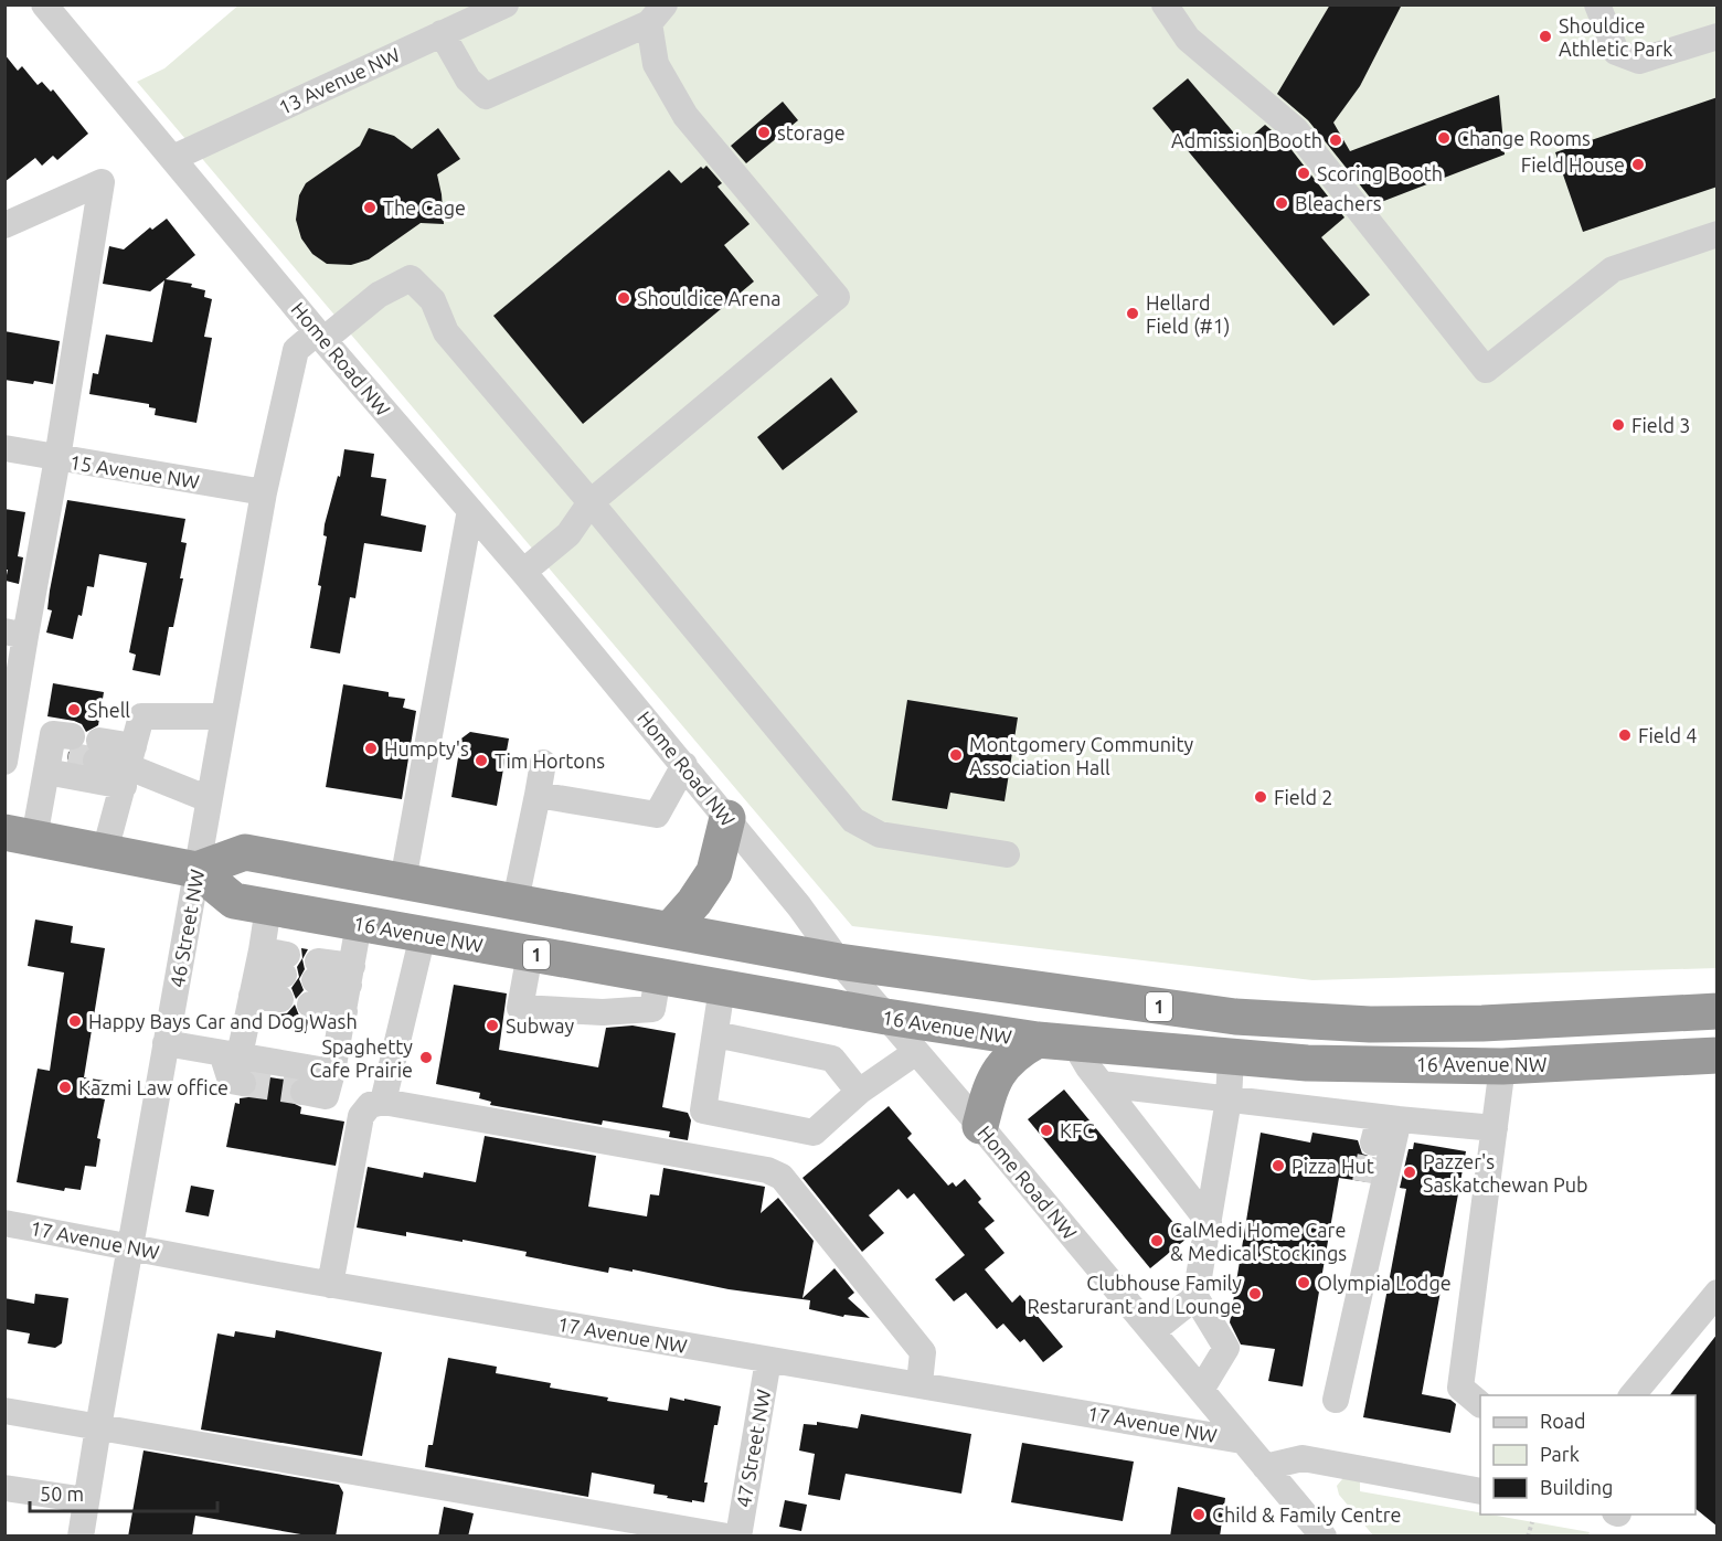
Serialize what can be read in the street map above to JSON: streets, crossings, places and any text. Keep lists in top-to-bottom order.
{
  "streets": {
    "highway": ["16 Avenue NW", "1"],
    "street": [
      "13 Avenue NW",
      "Home Road NW",
      "15 Avenue NW",
      "46 Street NW",
      "17 Avenue NW",
      "47 Street NW"
    ]
  },
  "crossings": [
    ["13 Avenue NW", "Home Road NW"],
    ["Home Road NW", "46 Street NW"],
    ["Home Road NW", "16 Avenue NW"],
    ["Home Road NW", "17 Avenue NW"],
    ["15 Avenue NW", "46 Street NW"],
    ["46 Street NW", "16 Avenue NW"],
    ["46 Street NW", "17 Avenue NW"],
    ["17 Avenue NW", "47 Street NW"]
  ],
  "places": [
    "Shouldice Athletic Park",
    "storage",
    "Change Rooms",
    "Admission Booth",
    "Field House",
    "Scoring Booth",
    "Bleachers",
    "The Cage",
    "Shouldice Arena",
    "Hellard Field (#1)",
    "Field 3",
    "Shell",
    "Field 4",
    "Humpty's",
    "Montgomery Community Association Hall",
    "Tim Hortons",
    "Field 2",
    "Happy Bays Car and Dog Wash",
    "Subway",
    "Spaghetty Cafe Prairie",
    "Kazmi Law office",
    "KFC",
    "Pizza Hut",
    "Pazzer's Saskatchewan Pub",
    "CalMedi Home Care & Medical Stockings",
    "Olympia Lodge",
    "Clubhouse Family Restarurant and Lounge",
    "Child & Family Centre"
  ],
  "legend": ["Road", "Park", "Building"],
  "scale_bar": "50 m"
}
